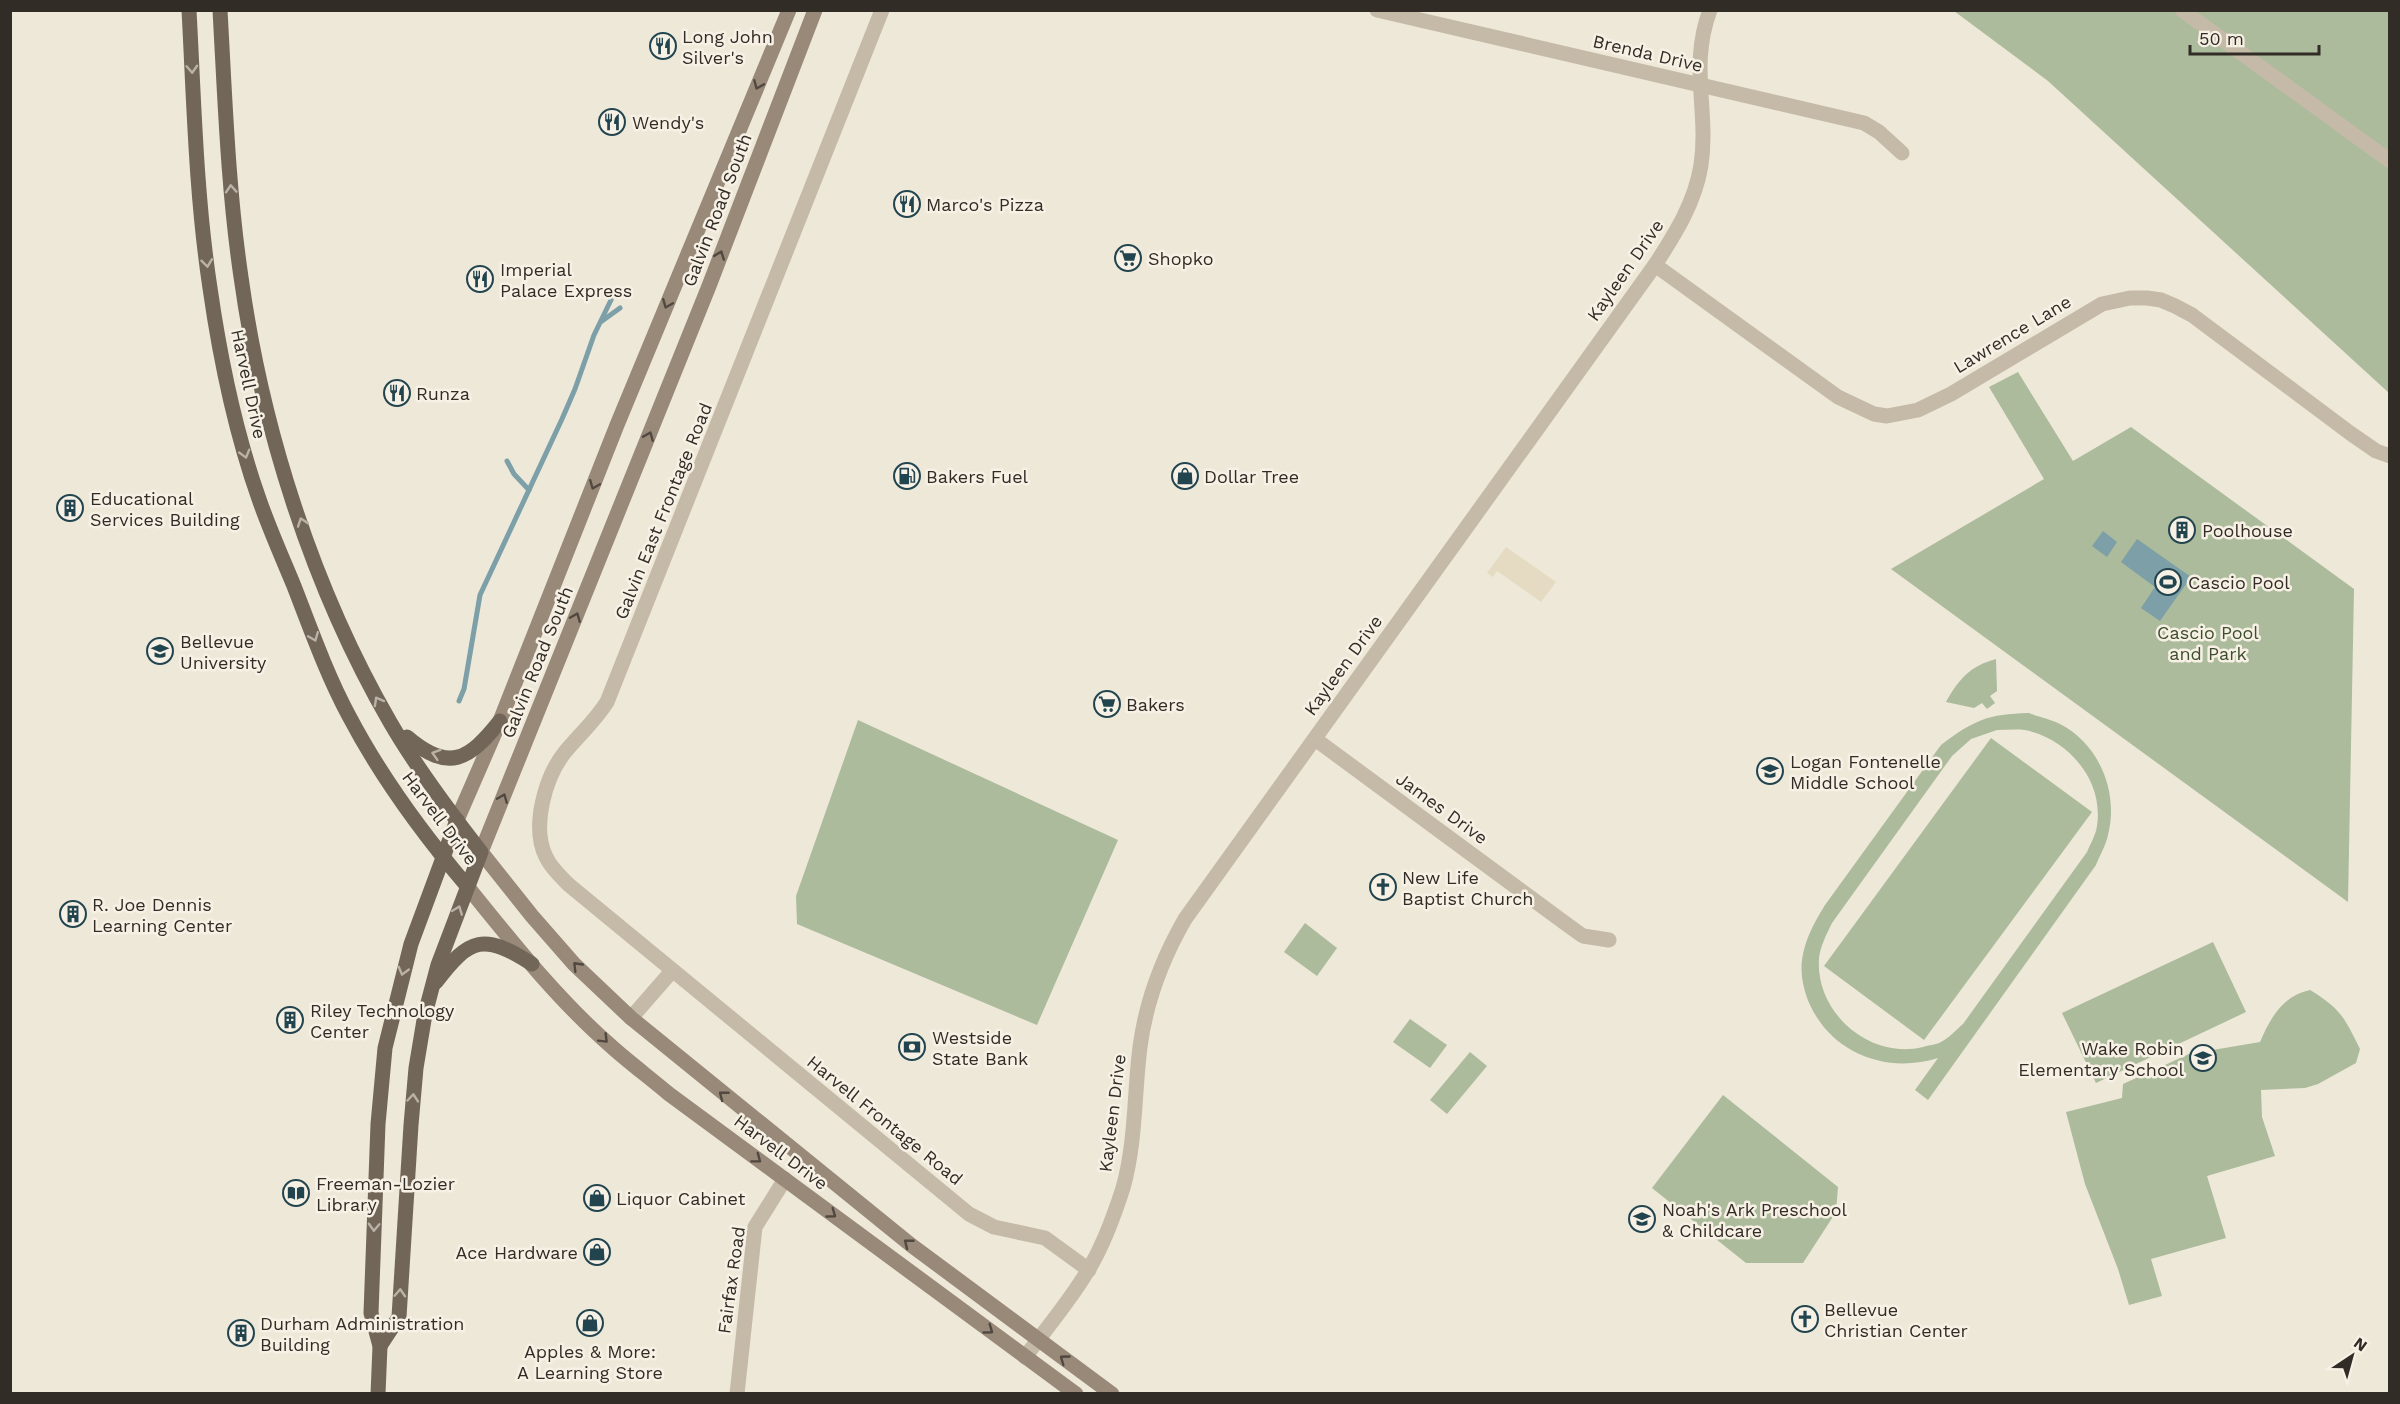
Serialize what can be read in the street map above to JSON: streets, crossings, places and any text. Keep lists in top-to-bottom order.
{
  "streets": {
    "main road": ["Galvin Road South", "Harvell Drive"],
    "street": [
      "Brenda Drive",
      "Kayleen Drive",
      "Lawrence Lane",
      "Galvin East Frontage Road",
      "James Drive",
      "Harvell Frontage Road",
      "Fairfax Road"
    ]
  },
  "crossings": [
    ["Brenda Drive", "Kayleen Drive"],
    ["Galvin Road South", "Harvell Drive"],
    ["Kayleen Drive", "Lawrence Lane"],
    ["Kayleen Drive", "Harvell Drive"],
    ["Kayleen Drive", "James Drive"],
    ["Kayleen Drive", "Harvell Frontage Road"],
    ["Harvell Drive", "Fairfax Road"],
    ["Galvin East Frontage Road", "Harvell Frontage Road"]
  ],
  "parks": ["Cascio Pool and Park"],
  "places": {
    "restaurant": [
      "Long John Silver's",
      "Wendy's",
      "Marco's Pizza",
      "Imperial Palace Express",
      "Runza"
    ],
    "supermarket": ["Shopko", "Bakers"],
    "fuel station": ["Bakers Fuel"],
    "shop": [
      "Dollar Tree",
      "Liquor Cabinet",
      "Ace Hardware",
      "Apples & More: A Learning Store"
    ],
    "building": [
      "Educational Services Building",
      "Poolhouse",
      "R. Joe Dennis Learning Center",
      "Riley Technology Center",
      "Durham Administration Building"
    ],
    "sports": ["Cascio Pool"],
    "school or university": [
      "Bellevue University",
      "Logan Fontenelle Middle School",
      "Wake Robin Elementary School",
      "Noah's Ark Preschool & Childcare"
    ],
    "church": ["New Life Baptist Church", "Bellevue Christian Center"],
    "bank": ["Westside State Bank"],
    "library": ["Freeman-Lozier Library"]
  },
  "scale_bar": "50 m",
  "north": "top right"
}
